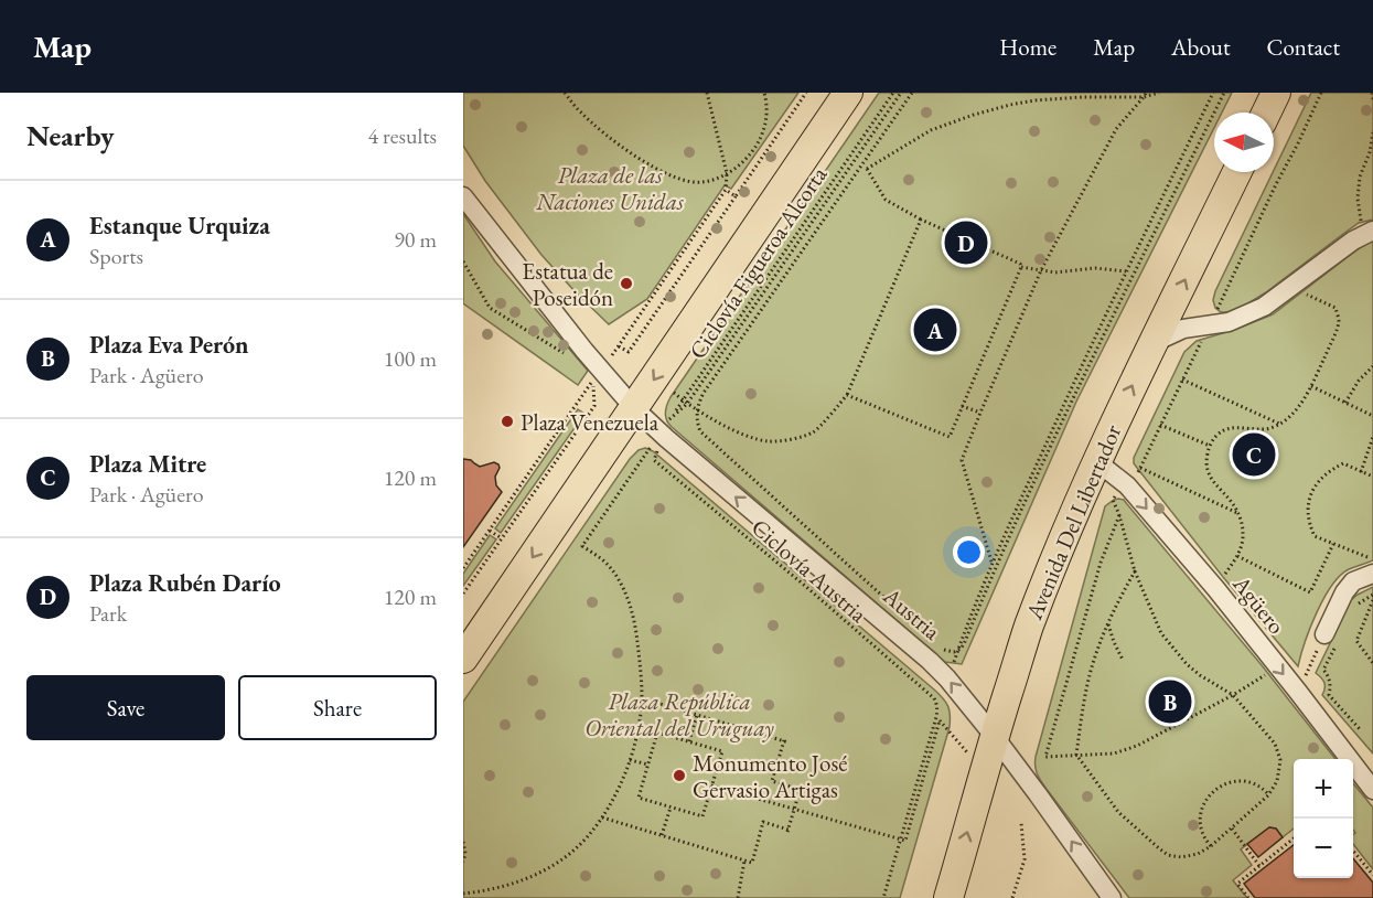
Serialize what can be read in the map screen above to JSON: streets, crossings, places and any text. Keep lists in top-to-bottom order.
{
  "streets": {
    "main road": ["Avenida Del Libertador"],
    "street": ["Agüero", "Austria"],
    "path": ["Ciclovía Figueroa Alcorta", "Ciclovía Austria"]
  },
  "crossings": [
    ["Avenida Del Libertador", "Agüero"],
    ["Avenida Del Libertador", "Austria"],
    ["Ciclovía Austria", "Austria"]
  ],
  "one_way": ["Avenida Del Libertador", "Agüero", "Austria"],
  "parks": ["Plaza de las Naciones Unidas", "Plaza República Oriental del Uruguay"],
  "places": ["Estatua de Poseidón", "Plaza Venezuela", "Monumento José Gervasio Artigas"],
  "north": "left",
  "page": {
    "header": "Map",
    "nav": [
      "Home",
      "Map",
      "About",
      "Contact"
    ],
    "heading": ["Nearby", "4 results"],
    "list": [
      {
        "mark": "A",
        "name": "Estanque Urquiza",
        "note": "Sports",
        "value": "90 m"
      },
      {
        "mark": "B",
        "name": "Plaza Eva Perón",
        "note": "Park · Agüero",
        "value": "100 m"
      },
      {
        "mark": "C",
        "name": "Plaza Mitre",
        "note": "Park · Agüero",
        "value": "120 m"
      },
      {
        "mark": "D",
        "name": "Plaza Rubén Darío",
        "note": "Park",
        "value": "120 m"
      }
    ],
    "pins": [
      "D",
      "A",
      "C",
      "B"
    ],
    "buttons": ["Save", "Share"],
    "map_buttons": ["+", "−"]
  }
}
